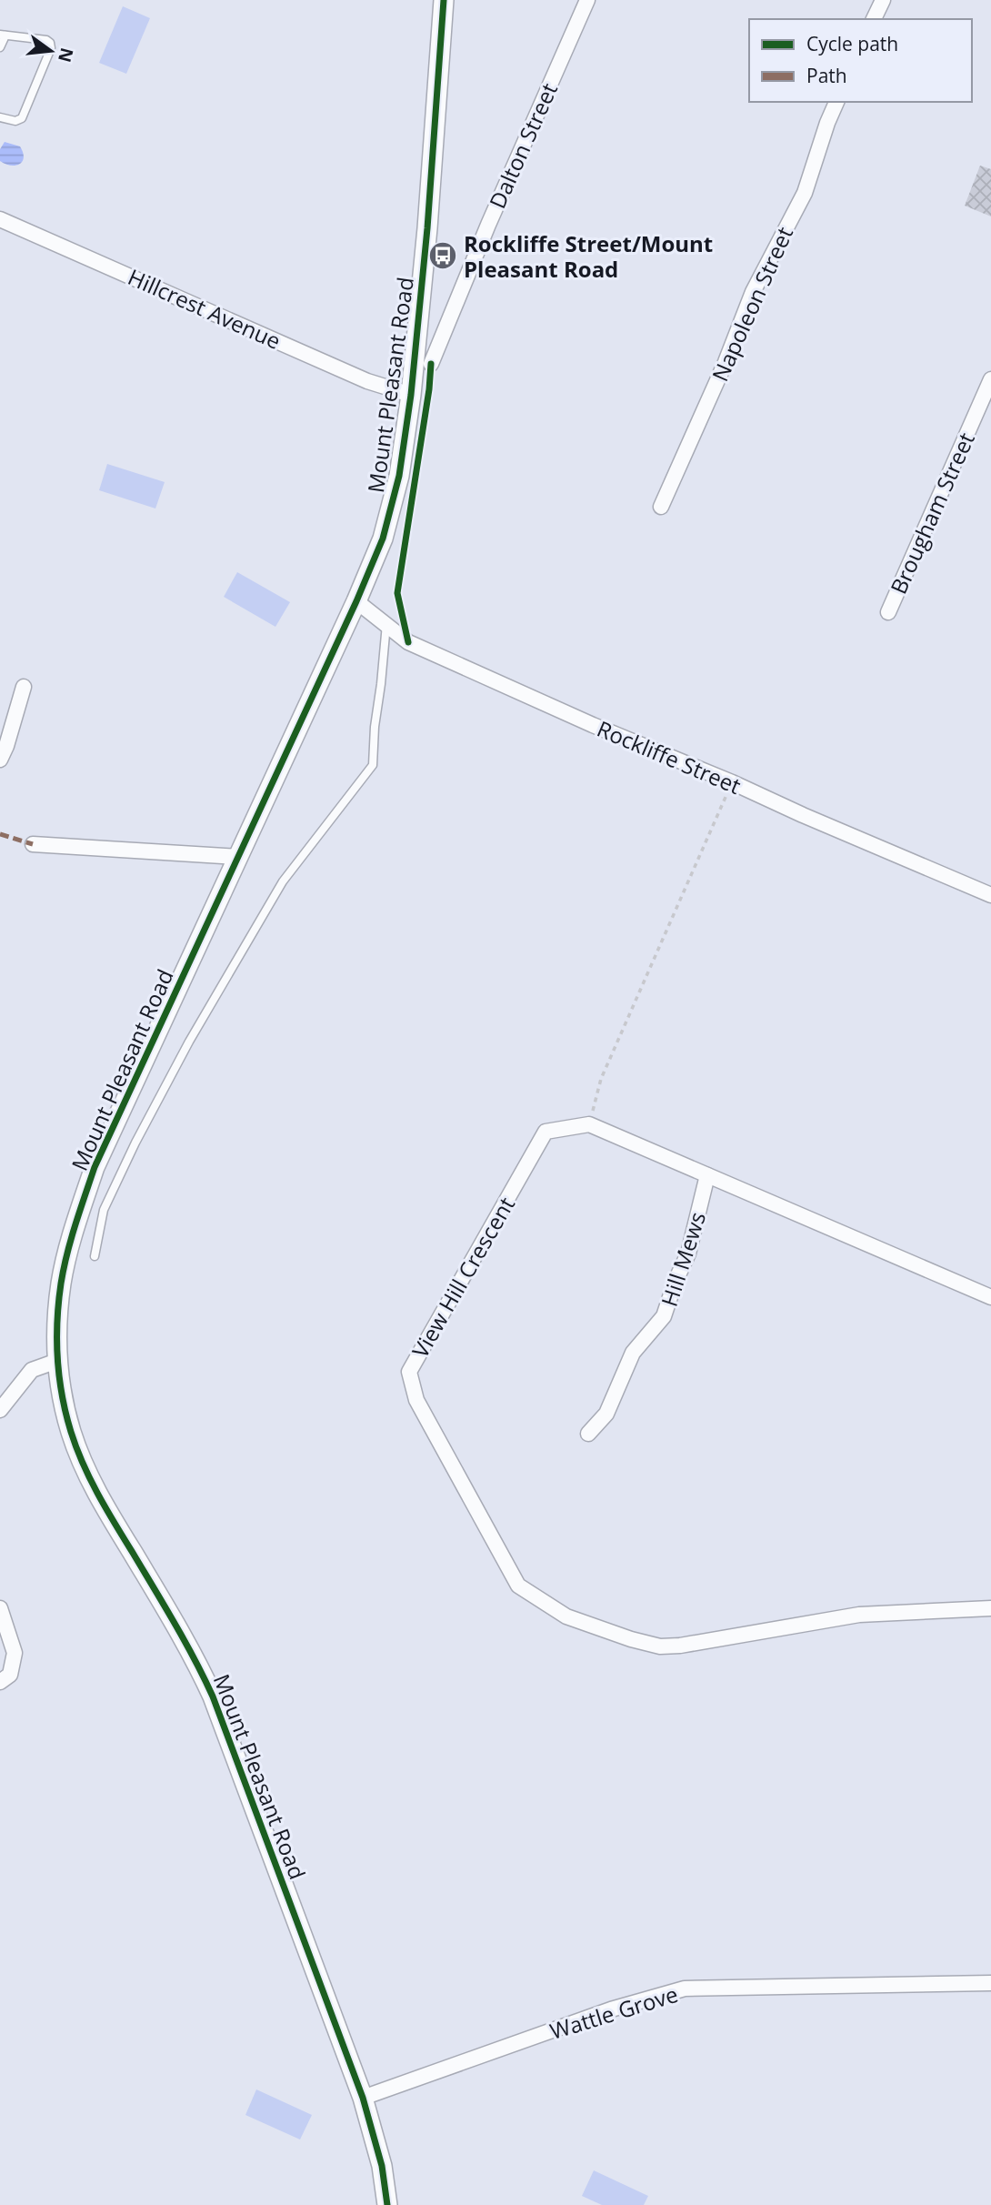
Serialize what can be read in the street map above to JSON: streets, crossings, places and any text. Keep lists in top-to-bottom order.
{
  "streets": {
    "street": [
      "Dalton Street",
      "Napoleon Street",
      "Hillcrest Avenue",
      "Mount Pleasant Road",
      "Brougham Street",
      "Rockliffe Street",
      "Hill Mews",
      "View Hill Crescent",
      "Wattle Grove"
    ]
  },
  "crossings": [
    ["Hillcrest Avenue", "Mount Pleasant Road"],
    ["Mount Pleasant Road", "Rockliffe Street"],
    ["Mount Pleasant Road", "Wattle Grove"]
  ],
  "places": {
    "bus stop": ["Rockliffe Street/Mount Pleasant Road"]
  },
  "legend": ["Cycle path", "Path"],
  "north": "right"
}
